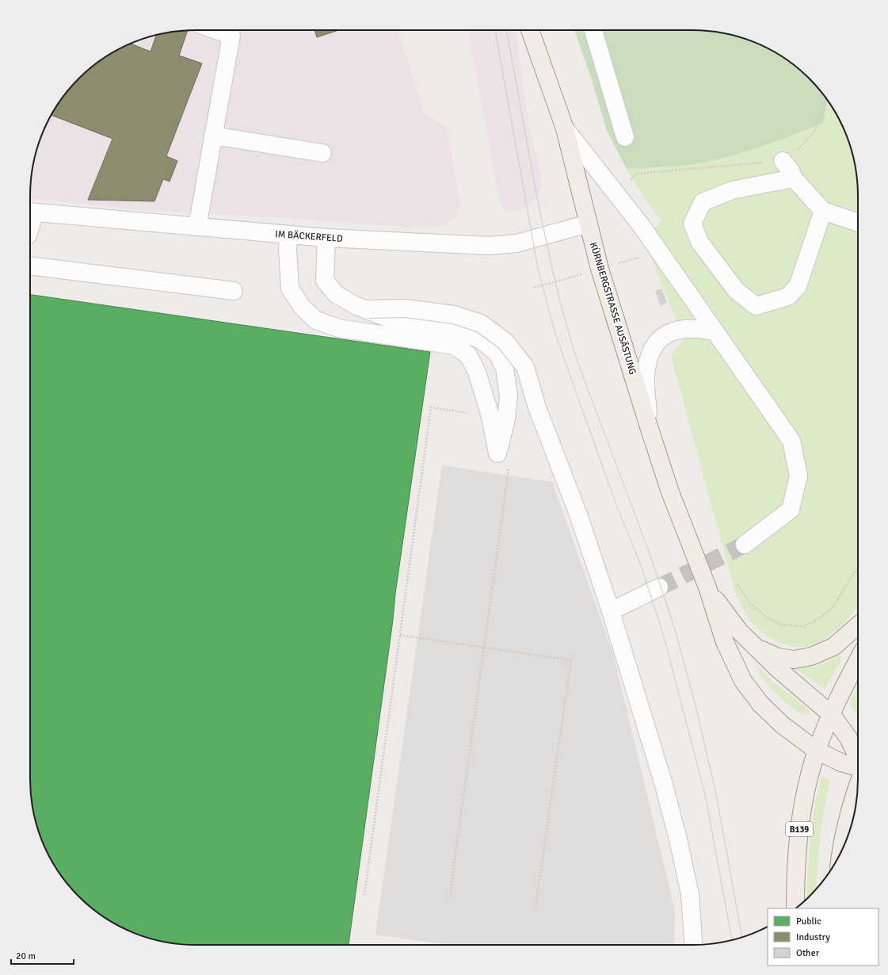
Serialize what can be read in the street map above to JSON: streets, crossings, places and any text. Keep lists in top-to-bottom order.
{
  "streets": {
    "main road": ["KÜRNBERGSTRASSE AUSÄSTUNG", "B139"],
    "street": ["IM BÄCKERFELD"]
  },
  "crossings": [
    ["IM BÄCKERFELD", "KÜRNBERGSTRASSE AUSÄSTUNG"]
  ],
  "legend": ["Public", "Industry", "Other"],
  "scale_bar": "20 m"
}
